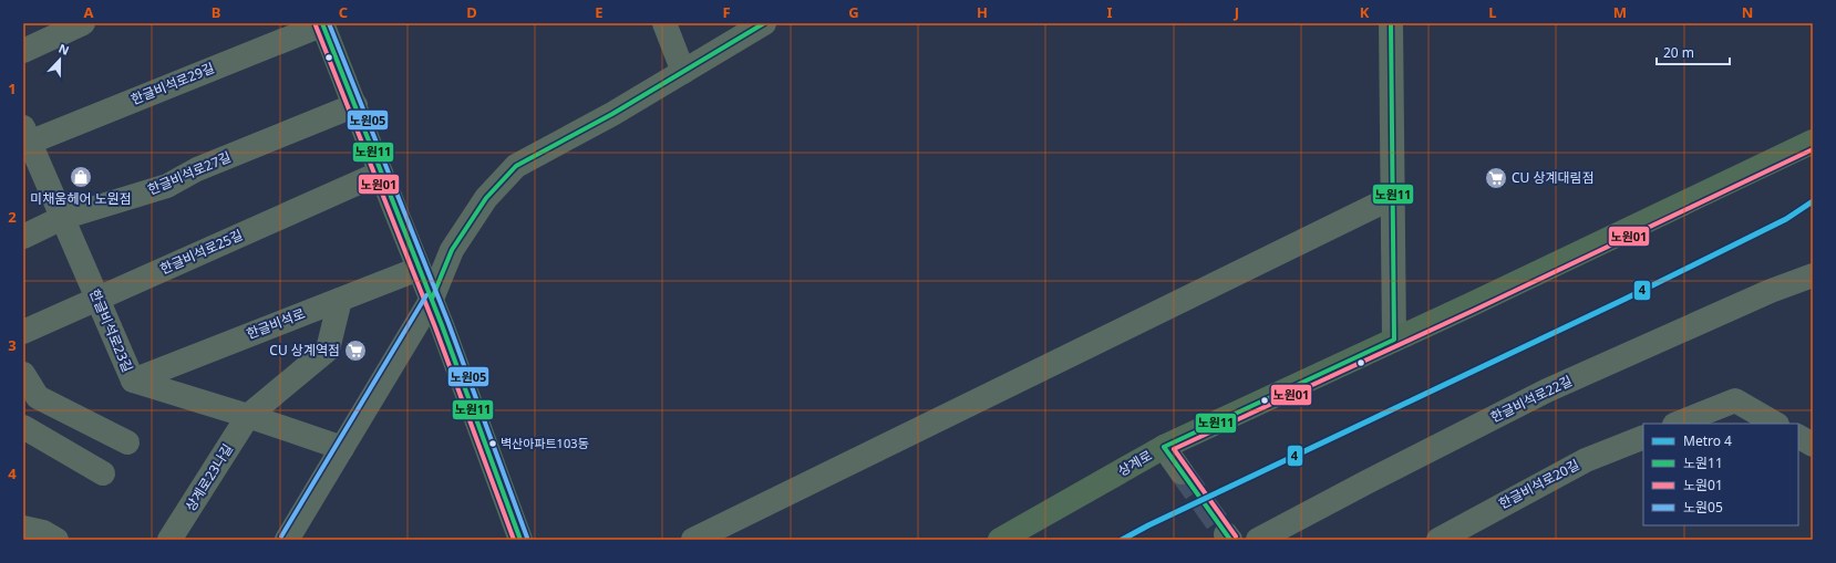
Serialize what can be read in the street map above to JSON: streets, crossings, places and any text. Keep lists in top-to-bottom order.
{
  "streets": {
    "main road": ["상계로"],
    "street": [
      "한글비석로29길",
      "한글비석로27길",
      "한글비석로25길",
      "한글비석로",
      "한글비석로23길",
      "한글비석로22길",
      "상계로23나길",
      "한글비석로20길"
    ]
  },
  "crossings": [
    ["한글비석로29길", "한글비석로23길"],
    ["한글비석로27길", "한글비석로23길"],
    ["한글비석로25길", "한글비석로23길"],
    ["한글비석로", "한글비석로23길"],
    ["한글비석로", "상계로23나길"],
    ["한글비석로23길", "상계로23나길"]
  ],
  "places": {
    "shop": ["미채움헤어 노원점"],
    "supermarket": ["CU 상계대림점", "CU 상계역점"],
    "other": ["벽산아파트103동"]
  },
  "lines": [
    "transit line 노원11",
    "transit line 노원05",
    "transit line 노원01",
    "metro line 4"
  ],
  "legend": [
    "Metro 4",
    "노원11",
    "노원01",
    "노원05"
  ],
  "scale_bar": "20 m",
  "north": "top",
  "grid": {
    "columns": [
      "A",
      "B",
      "C",
      "D",
      "E",
      "F",
      "G",
      "H",
      "I",
      "J",
      "K",
      "L",
      "M",
      "N"
    ],
    "rows": [
      "1",
      "2",
      "3",
      "4"
    ]
  }
}
